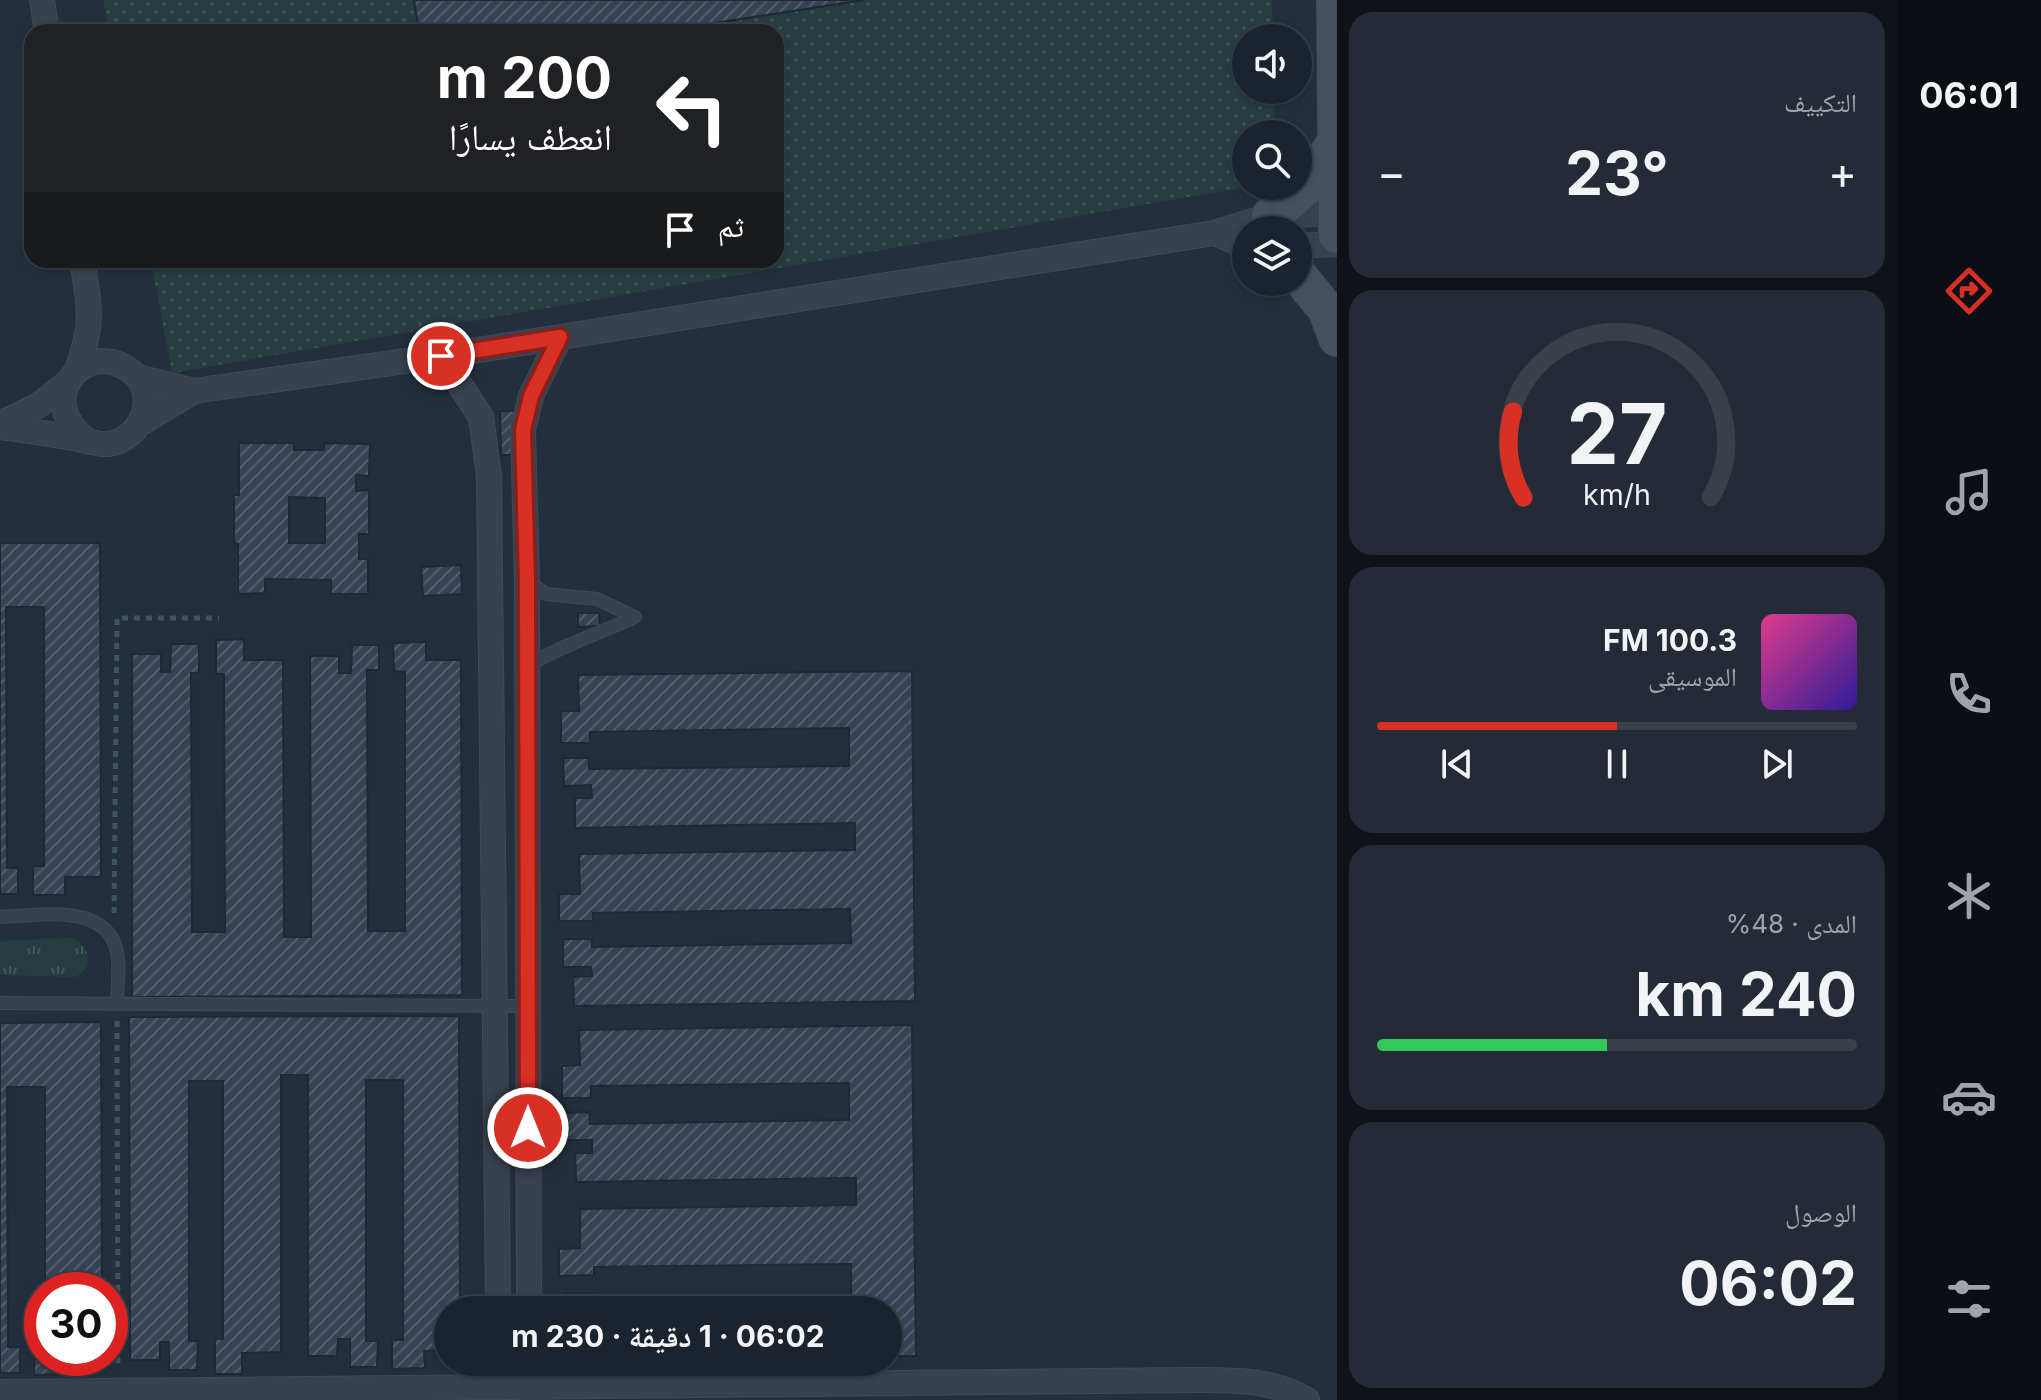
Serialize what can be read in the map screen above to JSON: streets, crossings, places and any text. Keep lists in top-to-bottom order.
{
  "page": {
    "tabs": "06:01",
    "tile": [
      "التكييف",
      ["المدى · 48%", "240 km"],
      ["الوصول", "06:02"]
    ],
    "turn": ["200 m", "انعطف يسارًا"],
    "heat": ["−", "23°", "+"],
    "then": "ثم",
    "song": ["100.3 FM", "الموسيقى"],
    "limit": "30",
    "trip": "06:02 · 1 دقيقة · 230 m",
    "gauge": ["27", "km/h"]
  }
}
